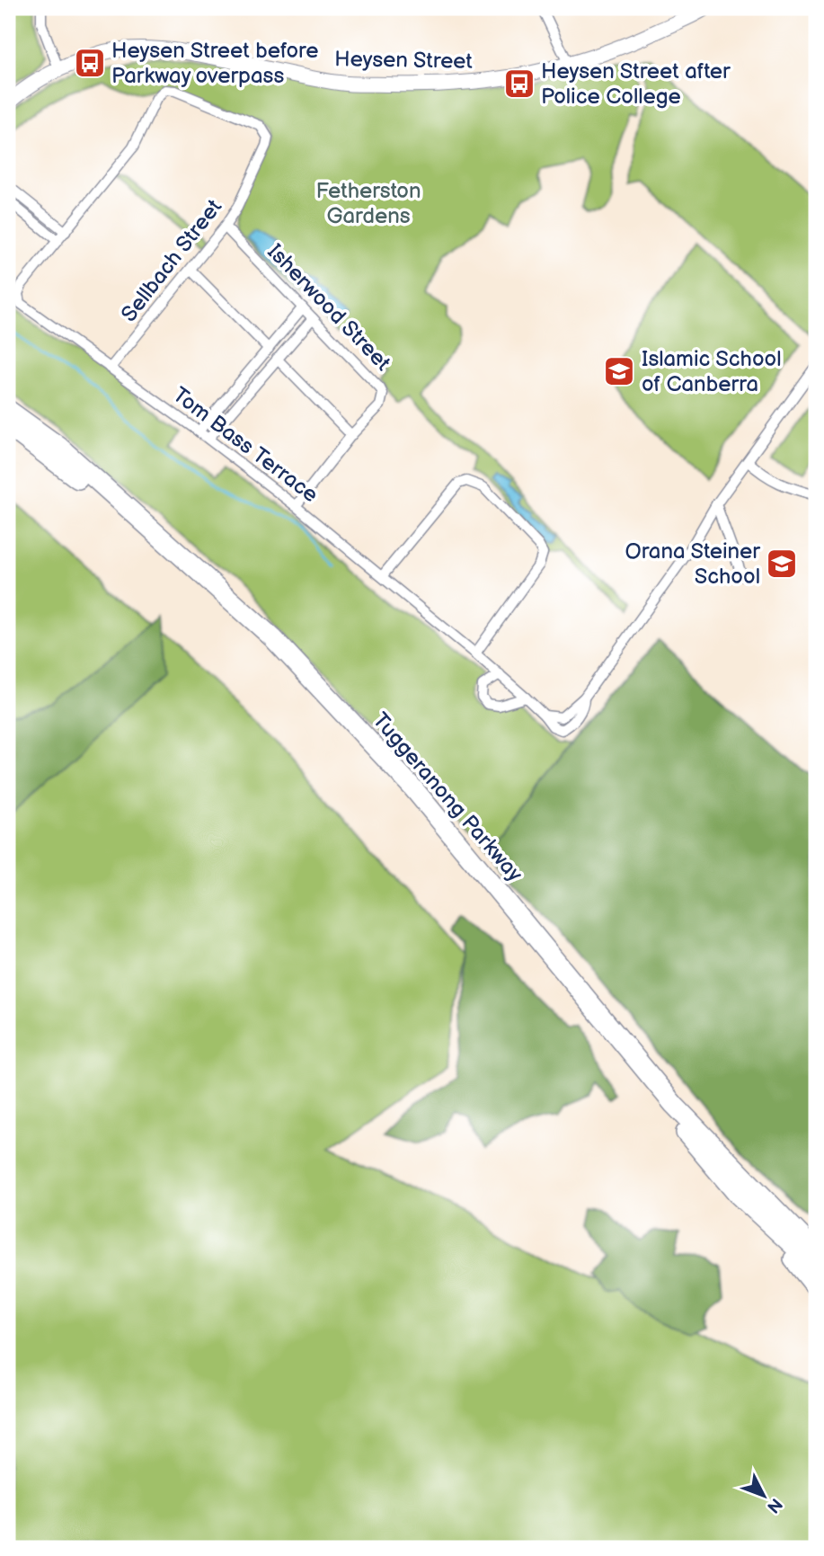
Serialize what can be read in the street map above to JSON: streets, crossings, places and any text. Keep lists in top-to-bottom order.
{
  "streets": {
    "highway": ["Tuggeranong Parkway"],
    "main road": ["Heysen Street"],
    "street": ["Sellbach Street", "Isherwood Street", "Tom Bass Terrace"]
  },
  "crossings": [
    ["Sellbach Street", "Isherwood Street"],
    ["Sellbach Street", "Tom Bass Terrace"],
    ["Isherwood Street", "Tom Bass Terrace"]
  ],
  "parks": ["Fetherston Gardens"],
  "places": {
    "bus stop": ["Heysen Street before Parkway overpass", "Heysen Street after Police College"],
    "school or university": ["Islamic School of Canberra", "Orana Steiner School"]
  },
  "north": "bottom right"
}
